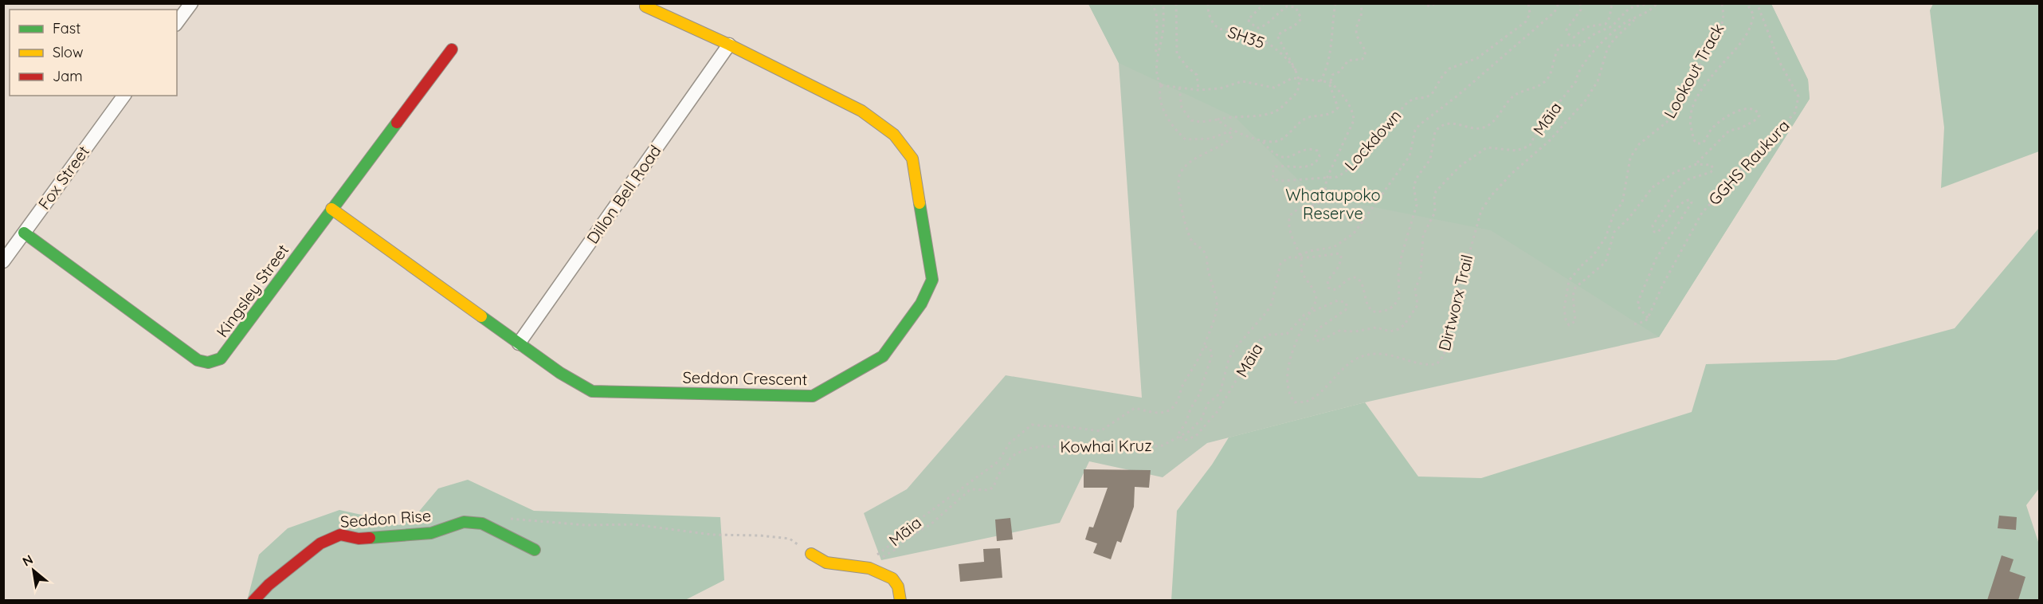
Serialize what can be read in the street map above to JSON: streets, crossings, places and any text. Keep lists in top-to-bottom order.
{
  "streets": {
    "street": [
      "Fox Street",
      "Dillon Bell Road",
      "Kingsley Street",
      "Seddon Crescent",
      "Seddon Rise"
    ],
    "path": [
      "SH35",
      "Lookout Track",
      "Māia",
      "Lockdown",
      "GGHS Raukura",
      "Dirtworx Trail",
      "Kowhai Kruz"
    ]
  },
  "crossings": [
    ["Māia", "Dirtworx Trail"],
    ["Māia", "Kowhai Kruz"],
    ["Lockdown", "Dirtworx Trail"],
    ["Fox Street", "Kingsley Street"],
    ["Dillon Bell Road", "Seddon Crescent"],
    ["Kingsley Street", "Seddon Crescent"],
    ["Dirtworx Trail", "Kowhai Kruz"]
  ],
  "parks": ["Whataupoko Reserve"],
  "legend": ["Fast", "Slow", "Jam"],
  "north": "top left"
}
